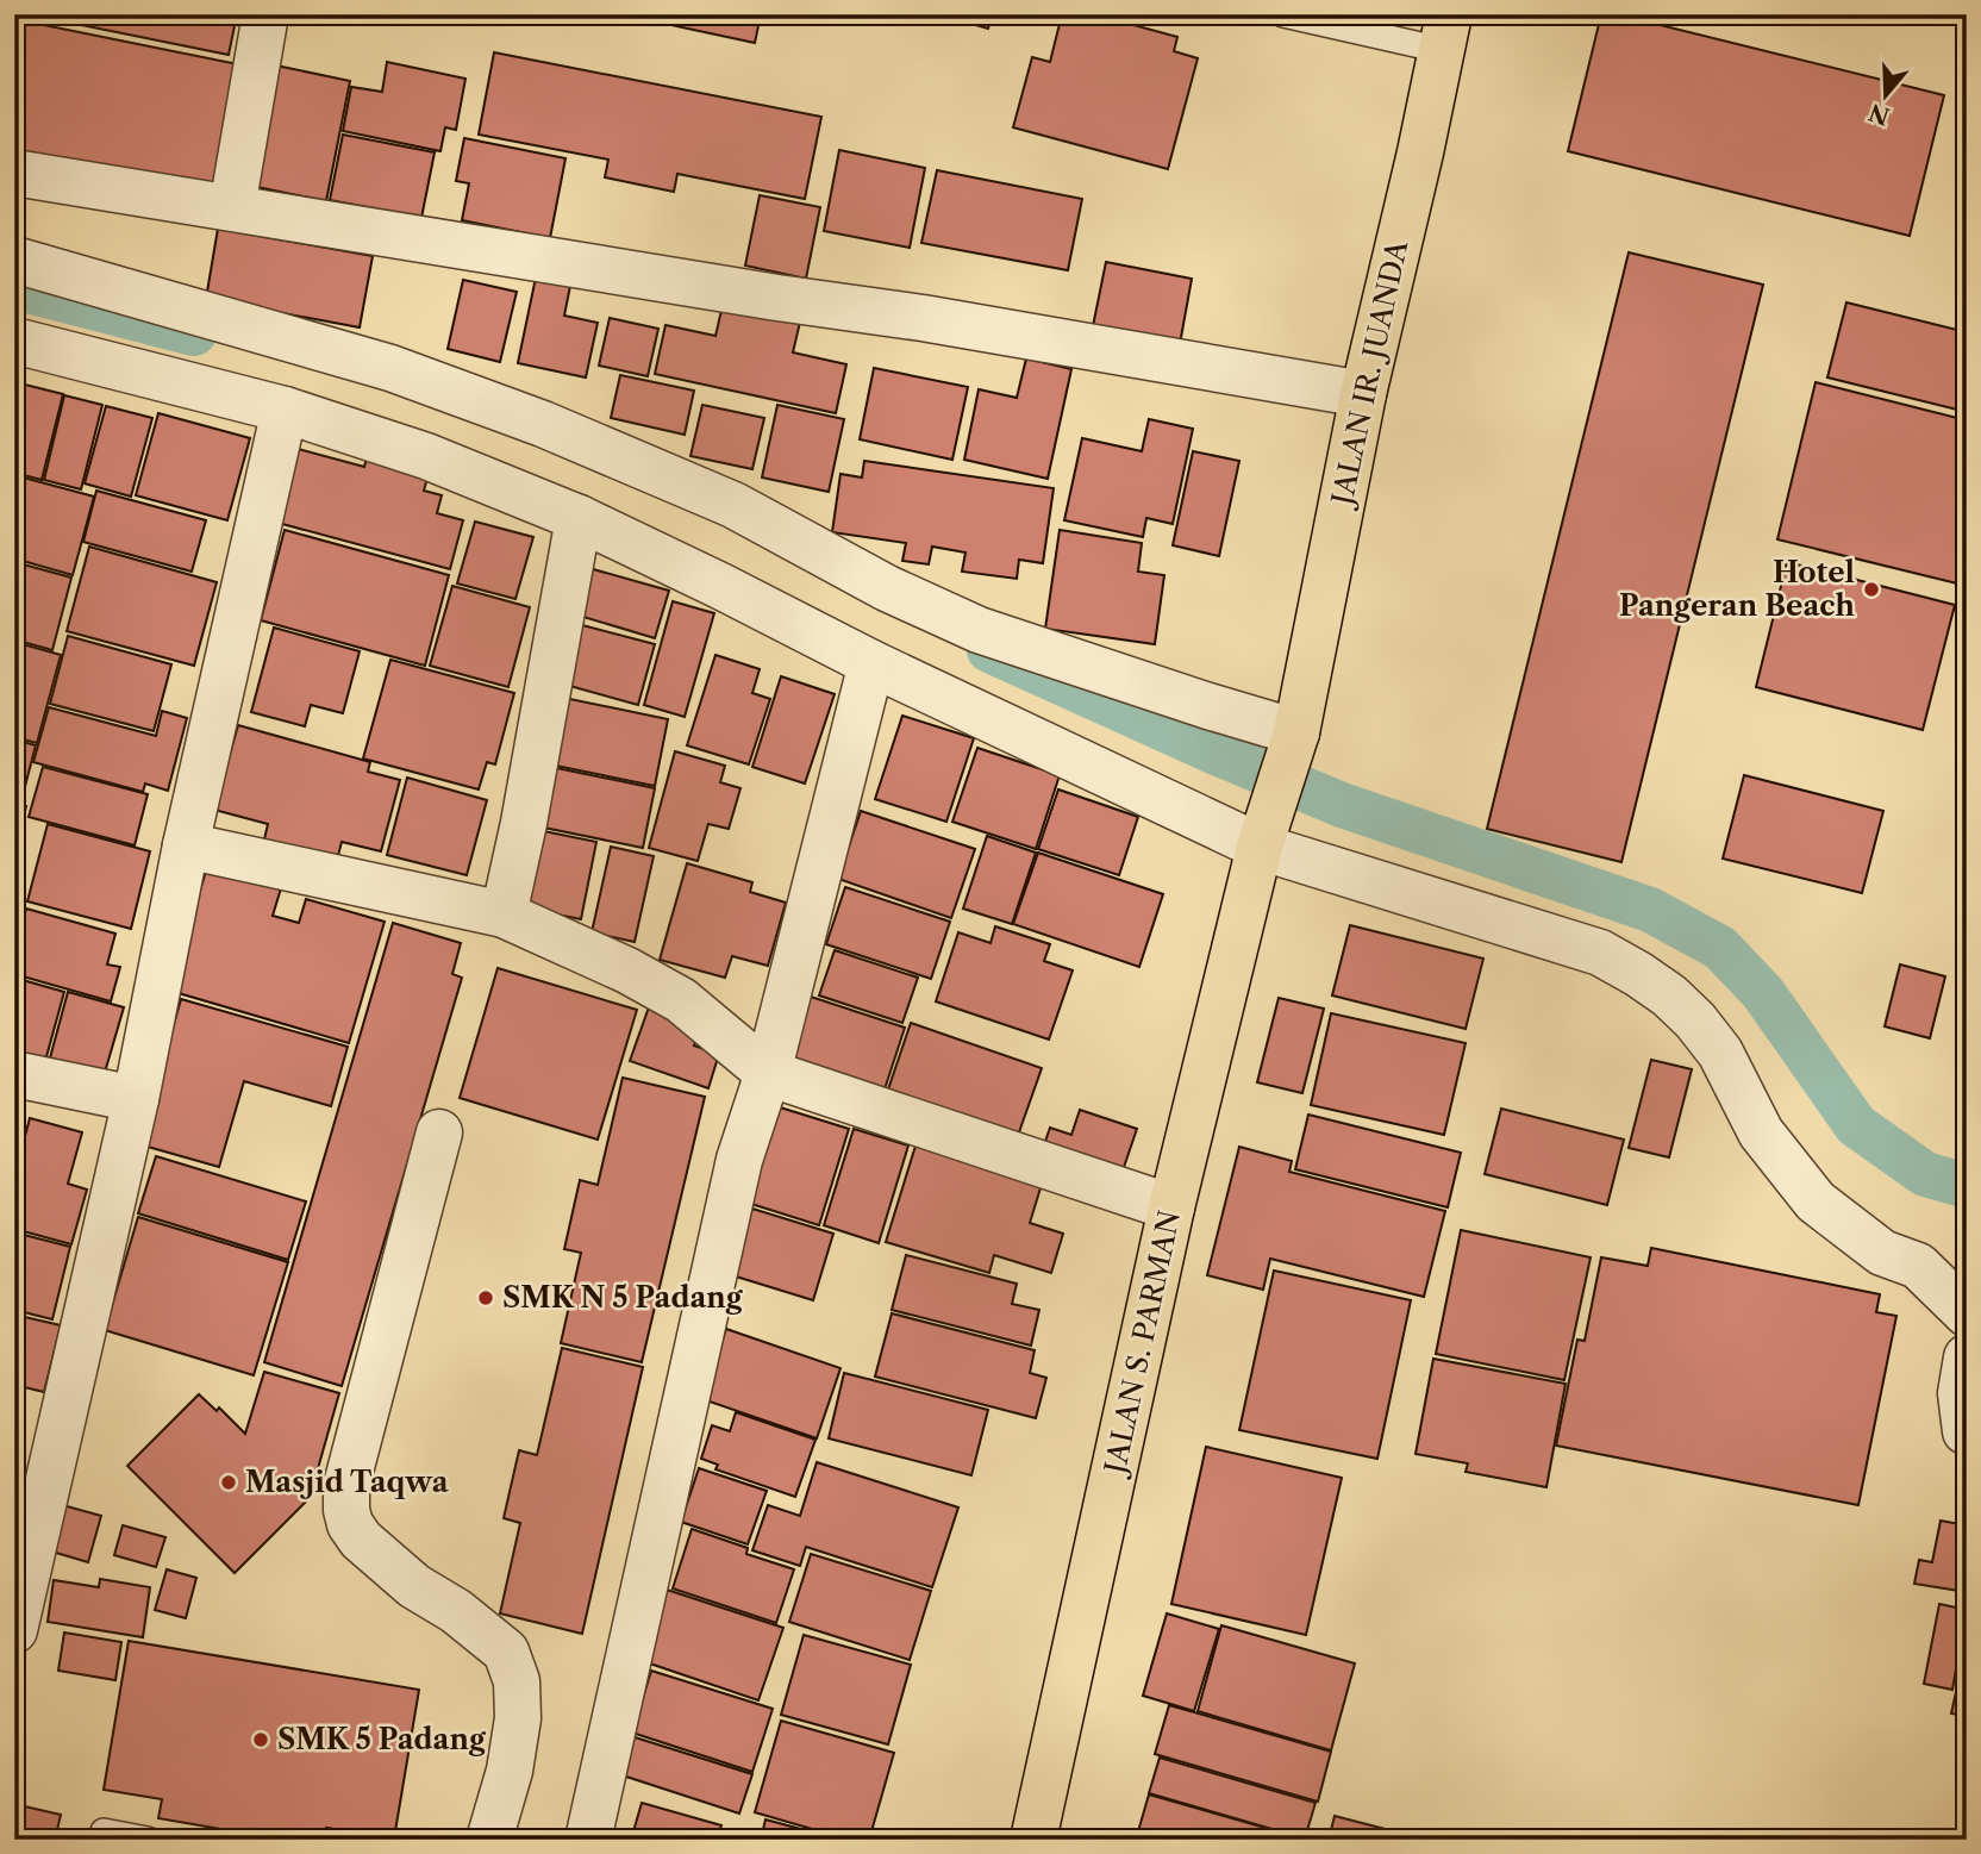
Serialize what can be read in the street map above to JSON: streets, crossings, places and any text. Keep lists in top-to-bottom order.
{
  "streets": {
    "main road": ["JALAN IR. JUANDA", "JALAN S. PARMAN"]
  },
  "crossings": [
    ["JALAN IR. JUANDA", "JALAN S. PARMAN"]
  ],
  "places": [
    "Hotel Pangeran Beach",
    "SMK N 5 Padang",
    "Masjid Taqwa",
    "SMK 5 Padang"
  ],
  "north": "bottom"
}
